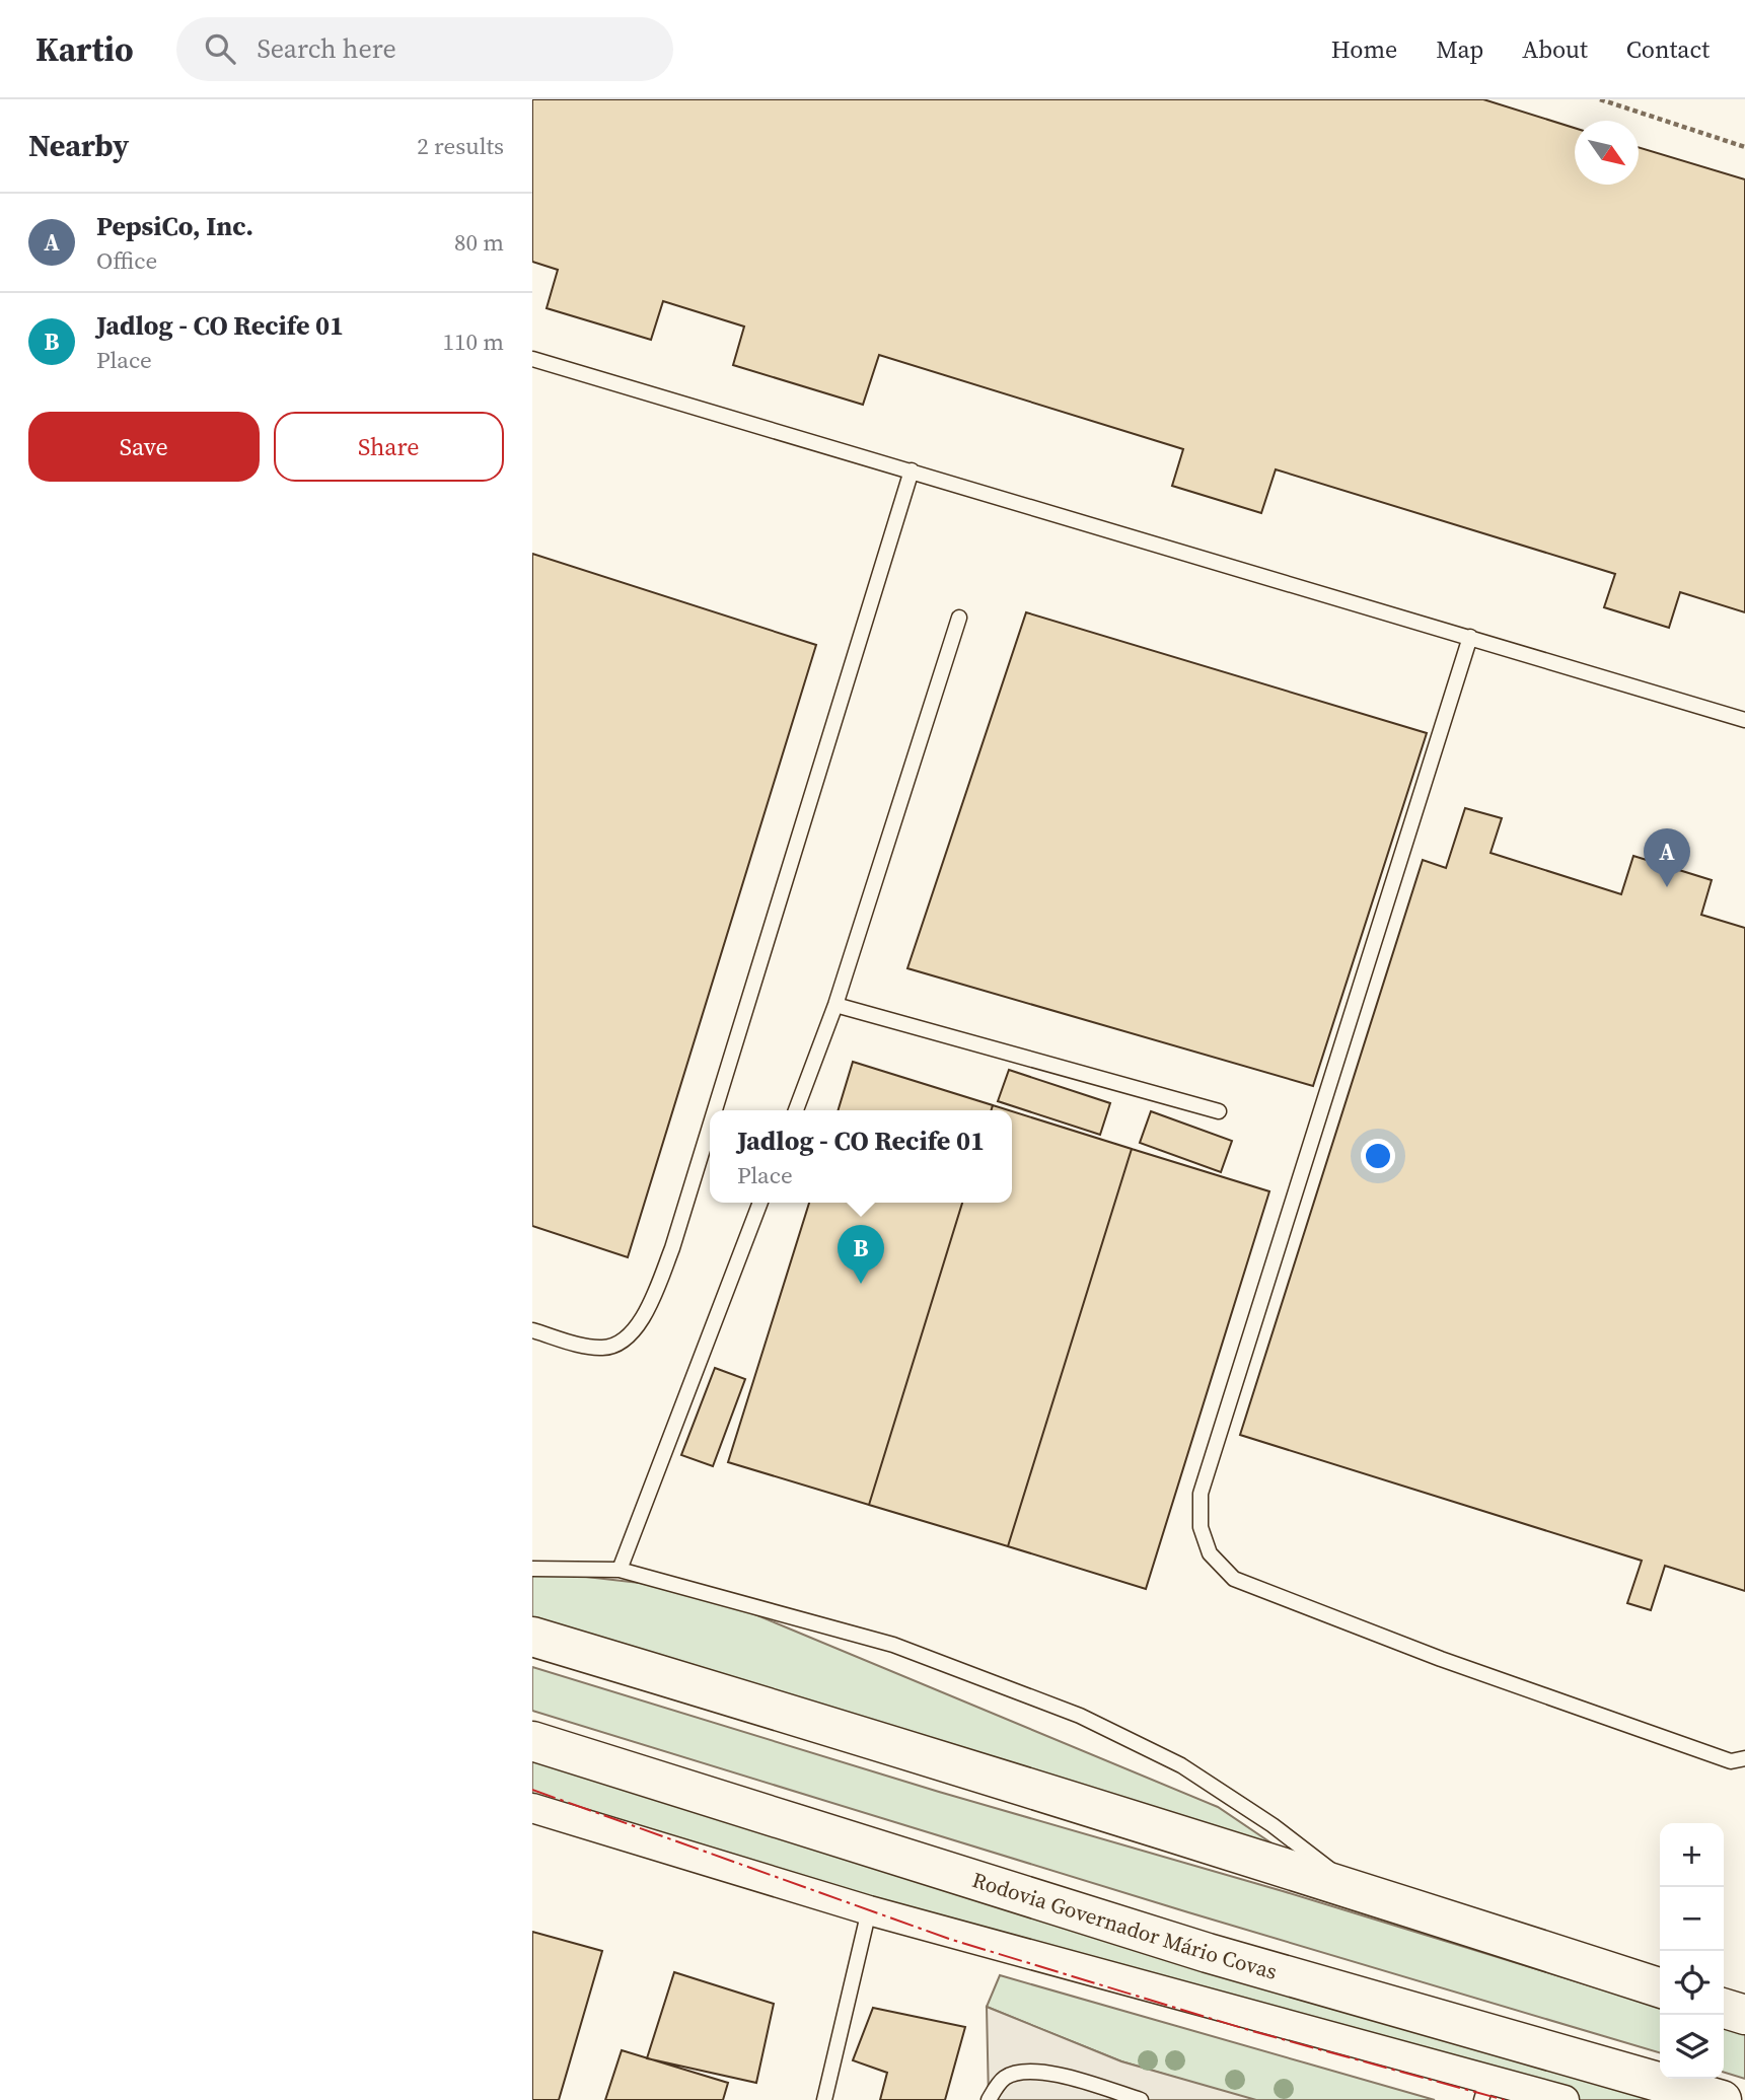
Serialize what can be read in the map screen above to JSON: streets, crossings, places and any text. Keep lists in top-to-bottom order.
{
  "streets": {
    "highway": ["Rodovia Governador Mário Covas"]
  },
  "north": "bottom right",
  "page": {
    "header": "Kartio",
    "search": "Search here",
    "nav": [
      "Home",
      "Map",
      "About",
      "Contact"
    ],
    "heading": ["Nearby", "2 results"],
    "list": [
      {
        "mark": "A",
        "name": "PepsiCo, Inc.",
        "note": "Office",
        "value": "80 m"
      },
      {
        "mark": "B",
        "name": "Jadlog - CO Recife 01",
        "note": "Place",
        "value": "110 m"
      }
    ],
    "buttons": ["Save", "Share"],
    "pins": ["A", "B"],
    "popup": ["Jadlog - CO Recife 01", "Place"],
    "map_buttons": ["+", "−"]
  }
}
